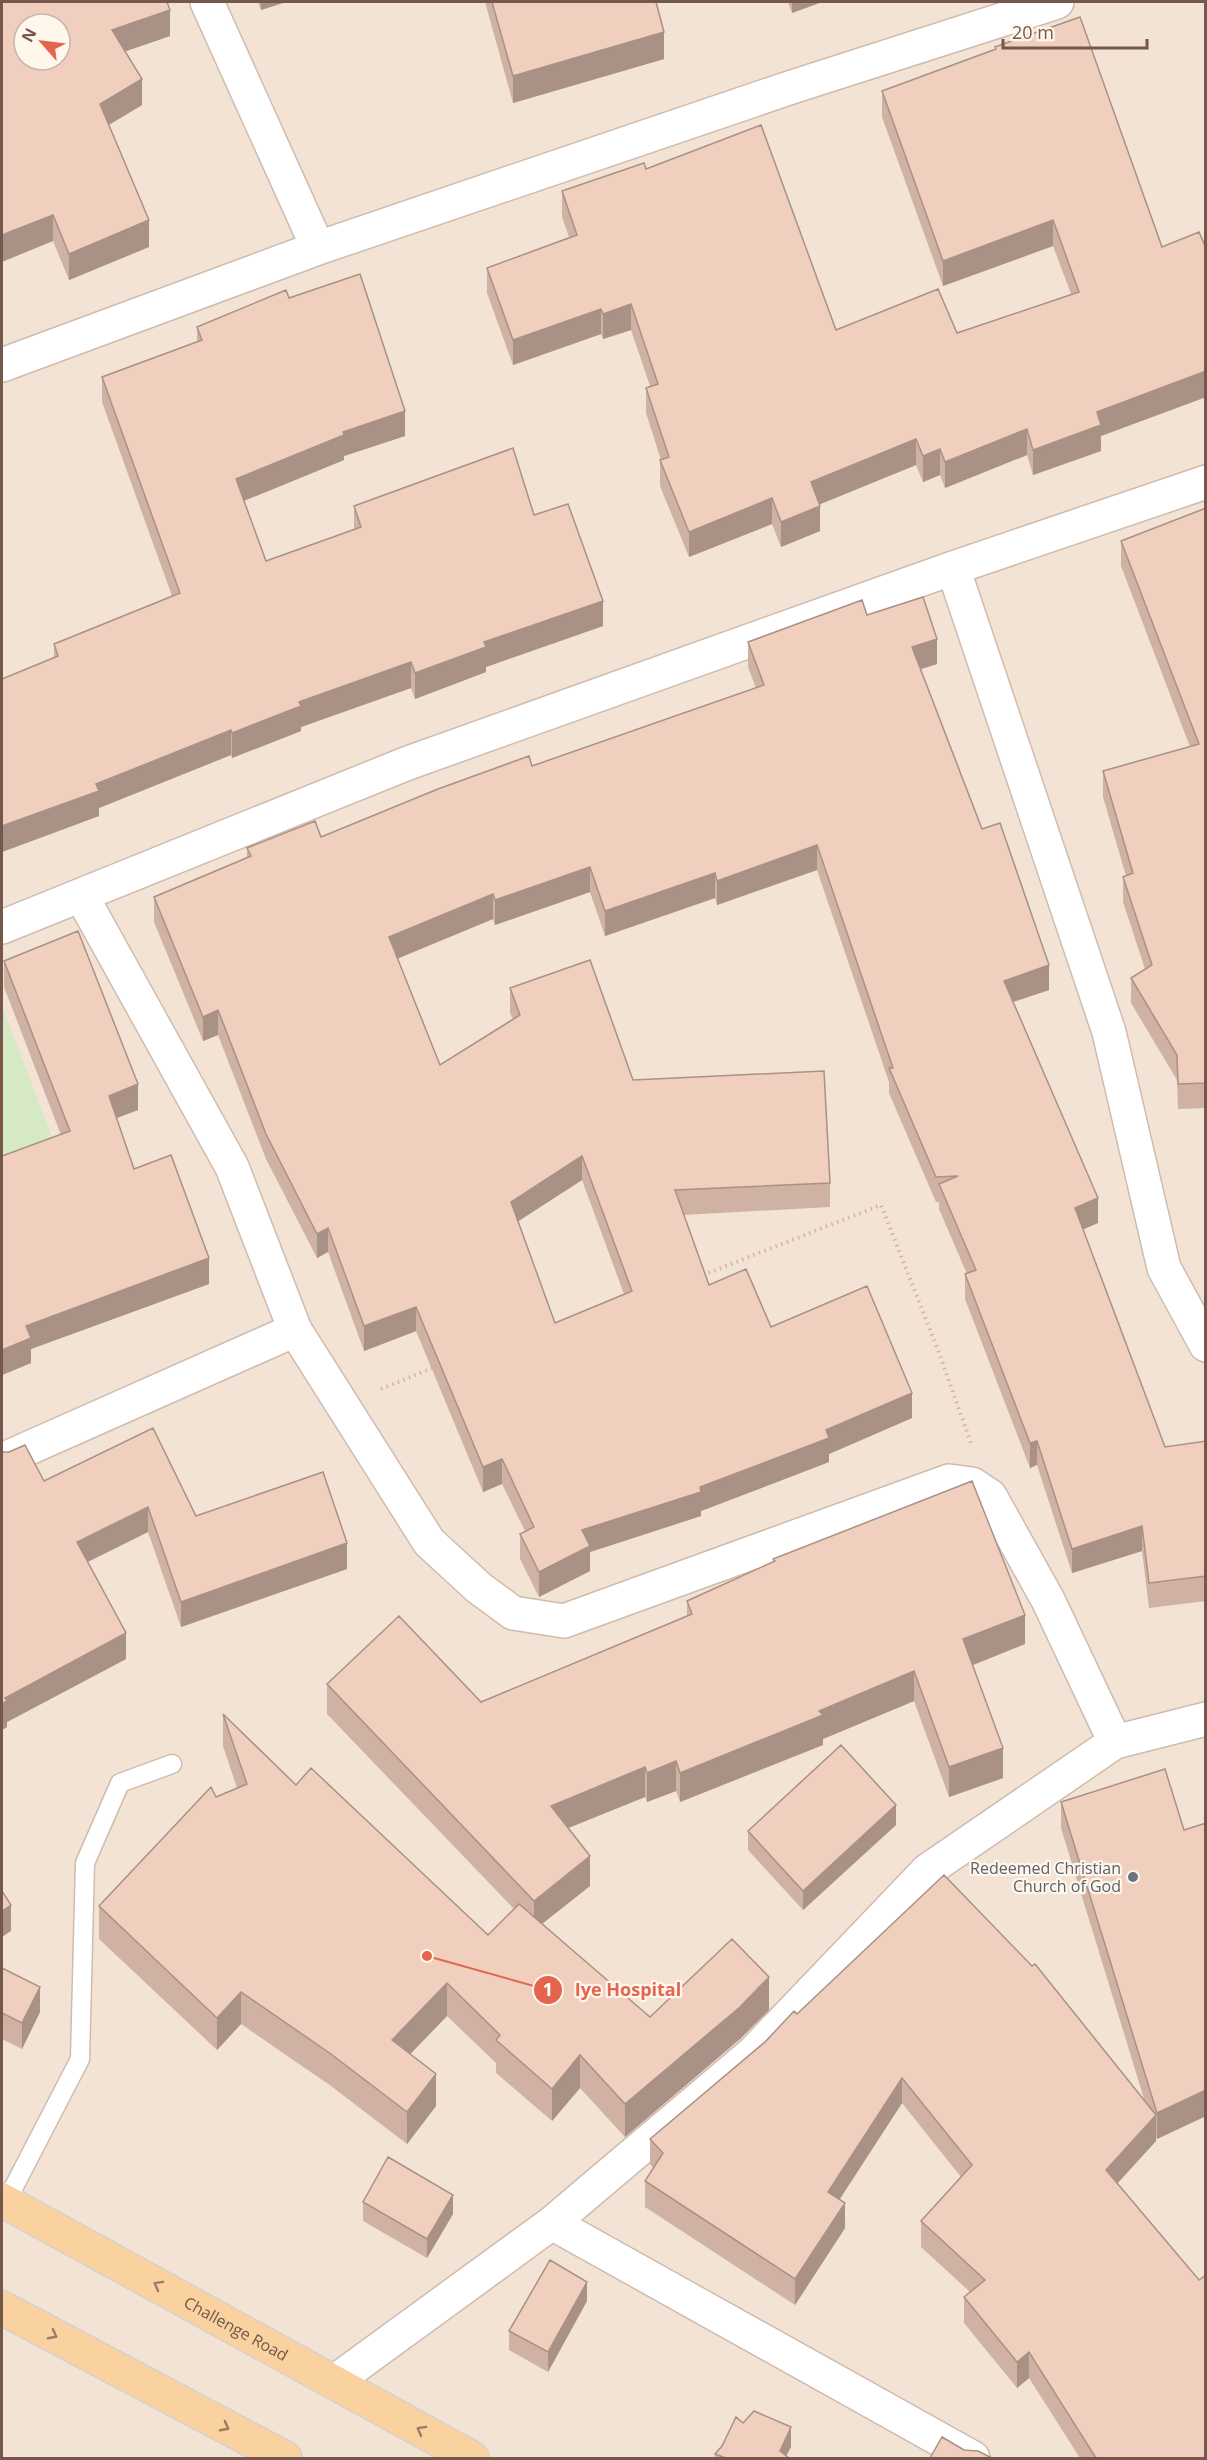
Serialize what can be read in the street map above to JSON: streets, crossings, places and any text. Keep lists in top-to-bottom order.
{
  "streets": {
    "main road": ["Challenge Road"]
  },
  "places": ["Redeemed Christian Church of God", "Iye Hospital"],
  "scale_bar": "20 m",
  "north": "top left"
}
